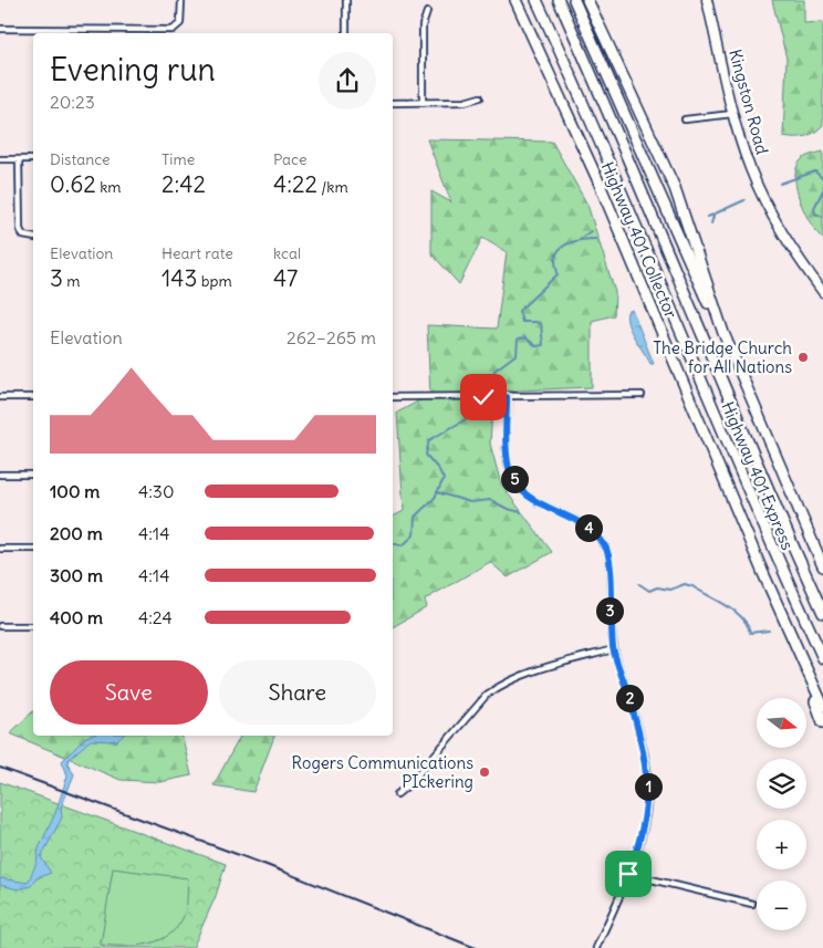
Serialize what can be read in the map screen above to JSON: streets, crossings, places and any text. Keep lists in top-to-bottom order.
{
  "streets": {
    "highway": ["Highway 401 Collector", "Highway 401 Express"],
    "main road": ["Kingston Road"]
  },
  "places": ["The Bridge Church for All Nations", "Rogers Communications PIckering"],
  "north": "right",
  "page": {
    "heading": ["Evening run", "20:23"],
    "stats": [
      ["Distance", "0.62 km"],
      ["Time", "2:42"],
      ["Pace", "4:22 /km"],
      ["Elevation", "3 m"],
      ["Heart rate", "143 bpm"],
      ["kcal", "47"]
    ],
    "chart": ["Elevation", "262–265 m"],
    "pins": [
      "5",
      "4",
      "3",
      "2",
      "1"
    ],
    "list": [
      {
        "name": "100 m",
        "note": "4:30"
      },
      {
        "name": "200 m",
        "note": "4:14"
      },
      {
        "name": "300 m",
        "note": "4:14"
      },
      {
        "name": "400 m",
        "note": "4:24"
      }
    ],
    "buttons": ["Save", "Share"],
    "map_buttons": ["+", "−"]
  }
}
